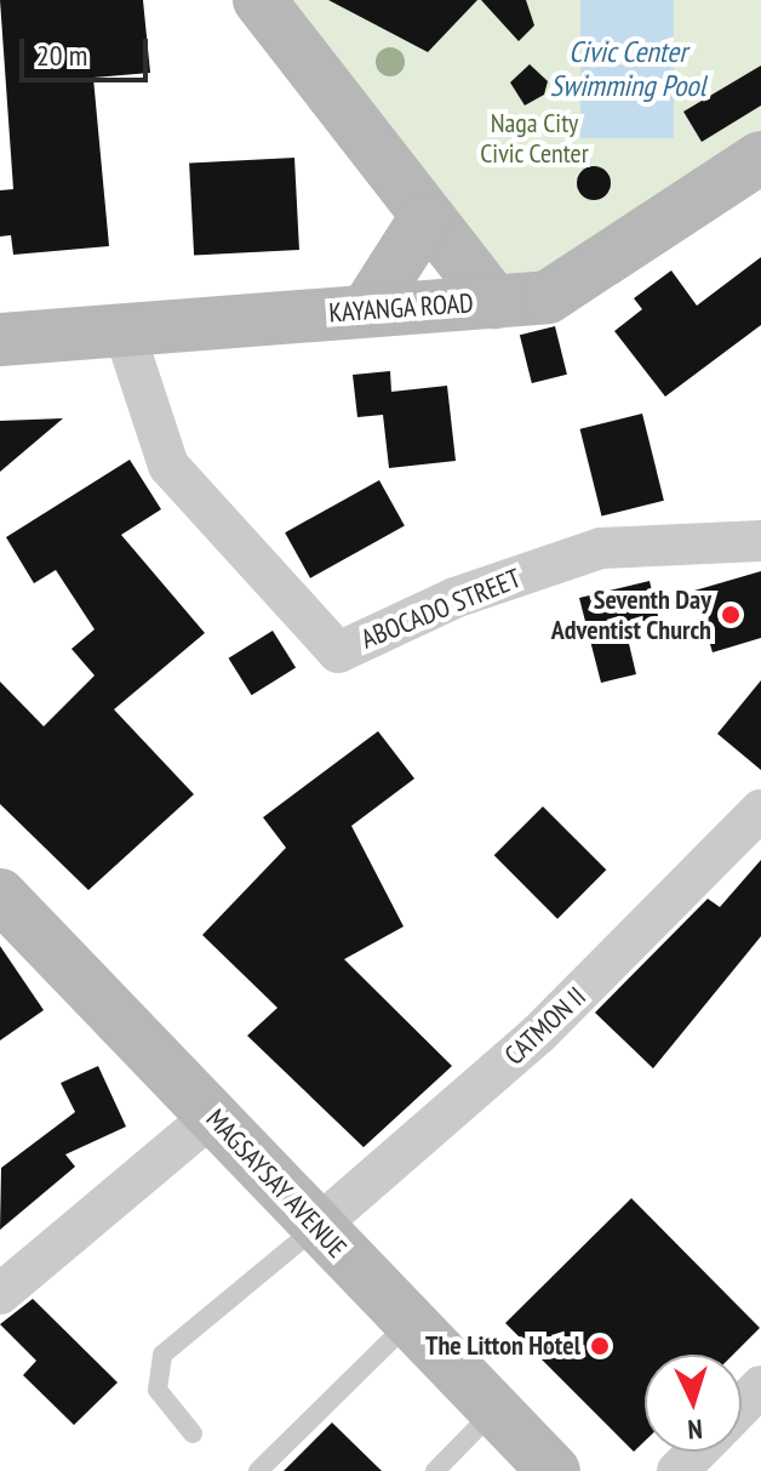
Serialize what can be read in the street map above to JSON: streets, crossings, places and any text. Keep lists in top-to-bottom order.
{
  "streets": {
    "street": [
      "KAYANGA ROAD",
      "ABOCADO STREET",
      "CATMON II",
      "MAGSAYSAY AVENUE"
    ]
  },
  "crossings": [
    ["KAYANGA ROAD", "ABOCADO STREET"],
    ["CATMON II", "MAGSAYSAY AVENUE"]
  ],
  "water": ["Civic Center Swimming Pool"],
  "parks": ["Naga City Civic Center"],
  "places": ["Seventh Day Adventist Church", "The Litton Hotel"],
  "scale_bar": "20 m",
  "north": "bottom"
}
